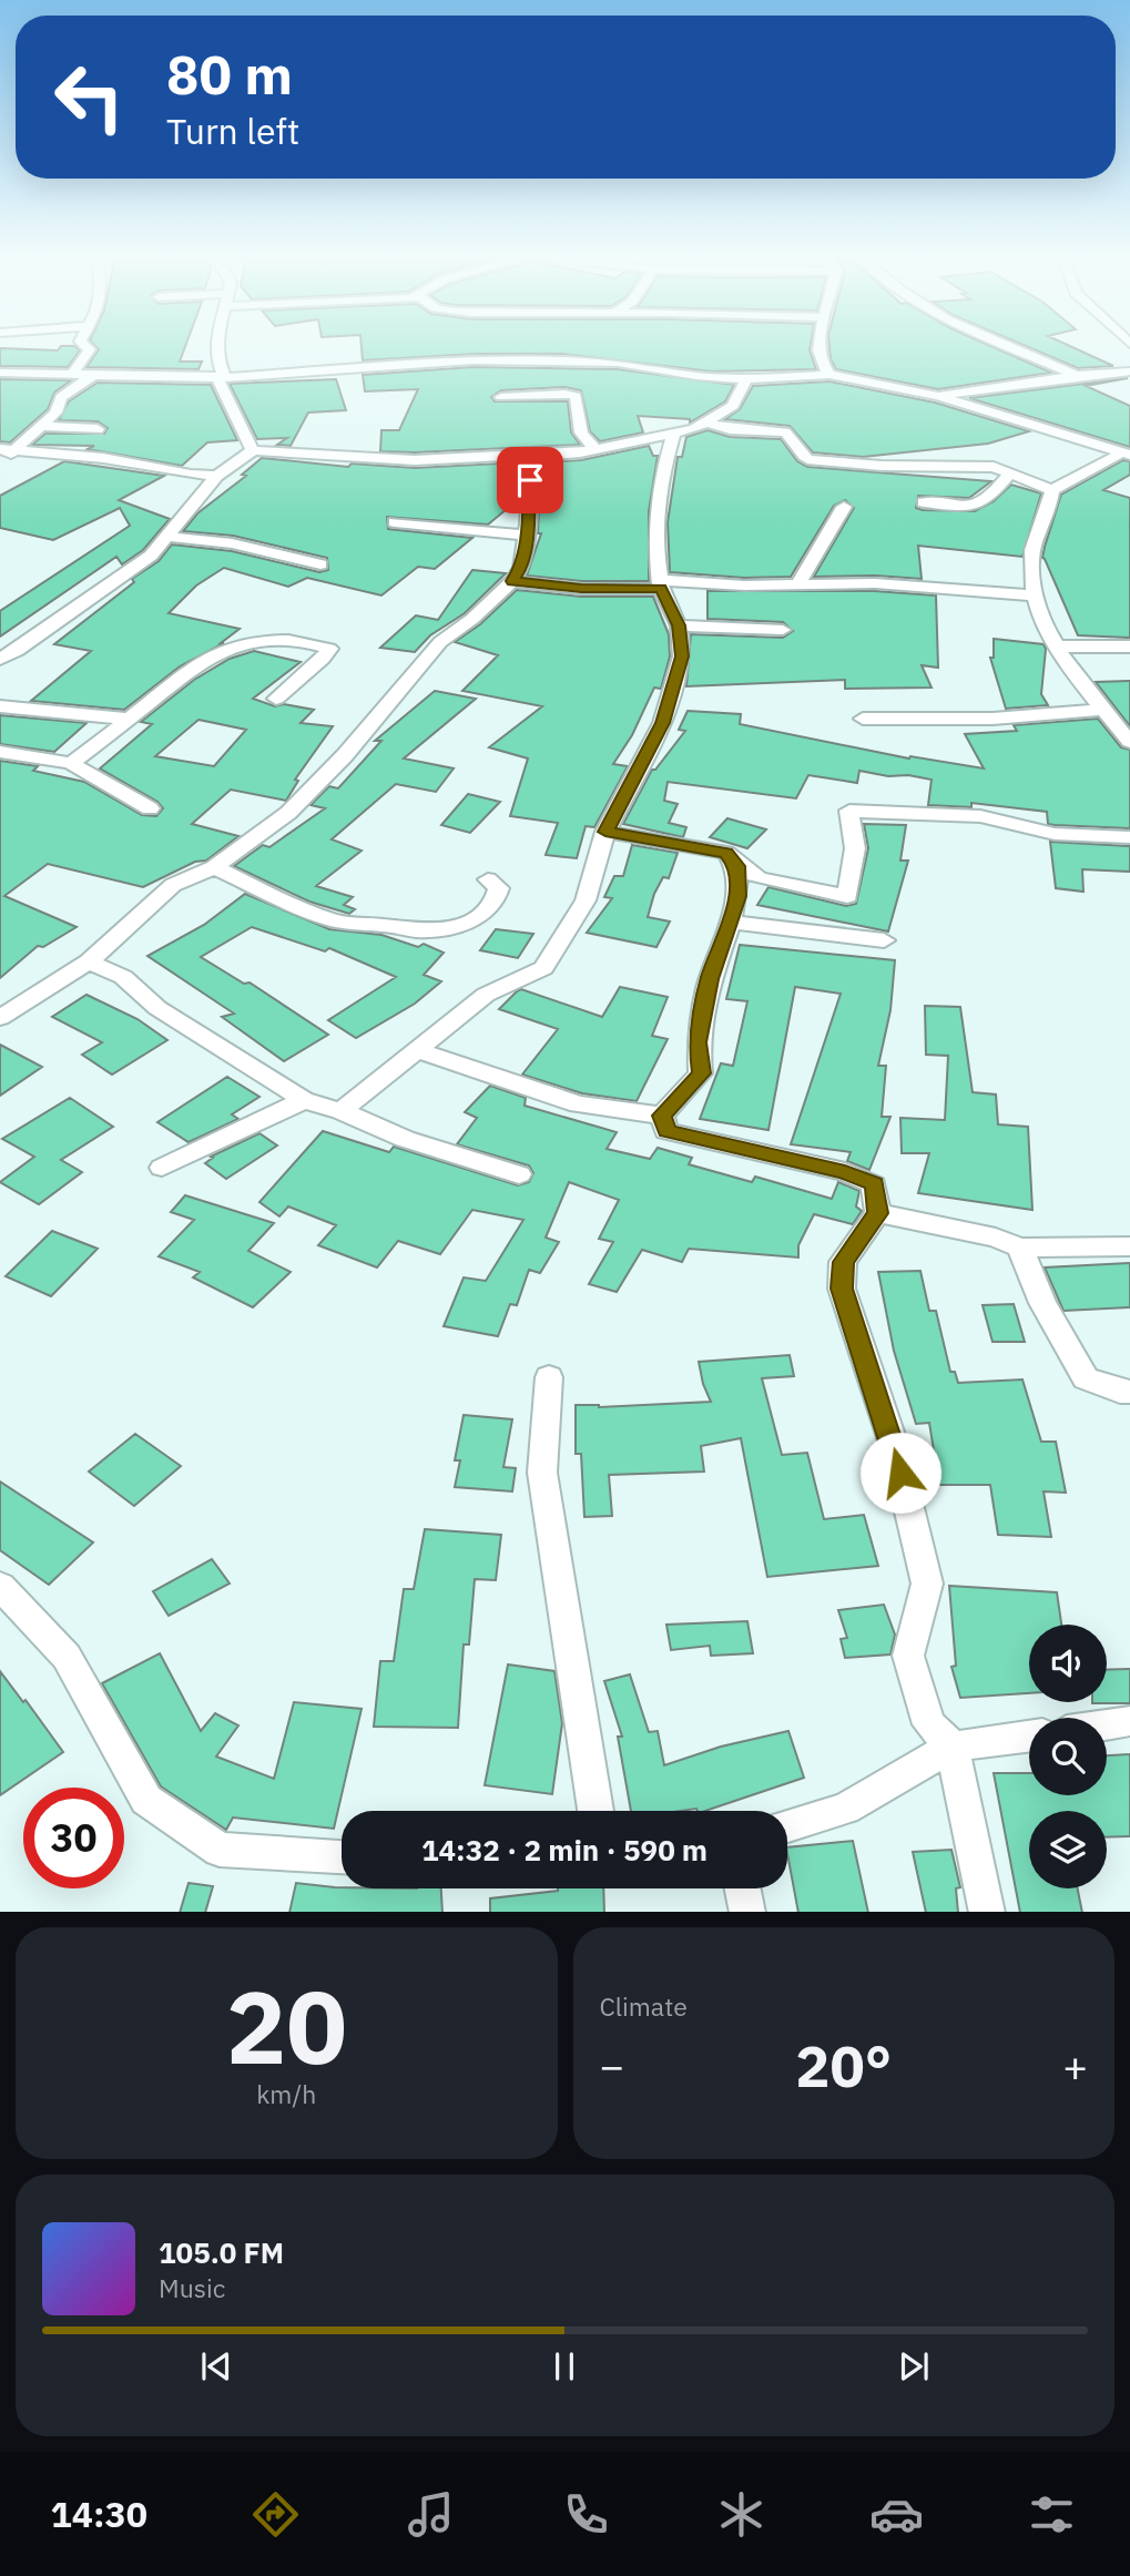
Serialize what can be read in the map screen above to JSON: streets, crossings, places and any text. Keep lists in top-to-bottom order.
{
  "page": {
    "turn": ["80 m", "Turn left"],
    "limit": "30",
    "trip": "14:32 · 2 min · 590 m",
    "tile": [
      ["20", "km/h"],
      "Climate"
    ],
    "heat": ["−", "20°", "+"],
    "song": ["105.0 FM", "Music"],
    "tabs": "14:30"
  }
}
